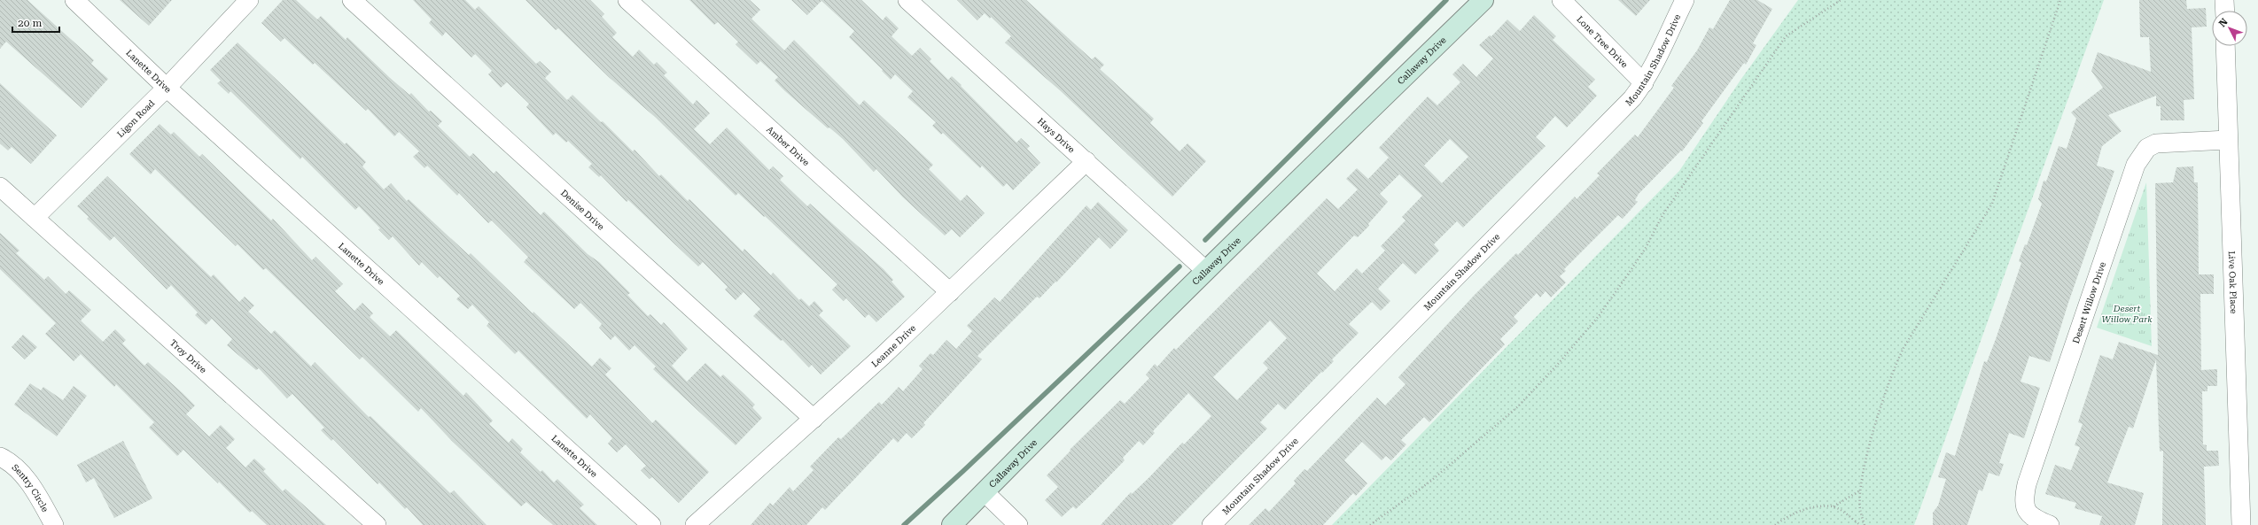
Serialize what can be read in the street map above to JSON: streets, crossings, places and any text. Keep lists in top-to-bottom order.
{
  "streets": {
    "street": [
      "Lone Tree Drive",
      "Mountain Shadow Drive",
      "Callaway Drive",
      "Lanette Drive",
      "Ligon Road",
      "Hays Drive",
      "Amber Drive",
      "Denise Drive",
      "Live Oak Place",
      "Desert Willow Drive",
      "Leanne Drive",
      "Troy Drive",
      "Sentry Circle"
    ]
  },
  "crossings": [
    ["Lone Tree Drive", "Mountain Shadow Drive"],
    ["Callaway Drive", "Hays Drive"],
    ["Lanette Drive", "Ligon Road"],
    ["Ligon Road", "Troy Drive"],
    ["Hays Drive", "Leanne Drive"],
    ["Amber Drive", "Leanne Drive"],
    ["Denise Drive", "Leanne Drive"],
    ["Live Oak Place", "Desert Willow Drive"]
  ],
  "parks": ["Desert Willow Park"],
  "scale_bar": "20 m",
  "north": "top left"
}
